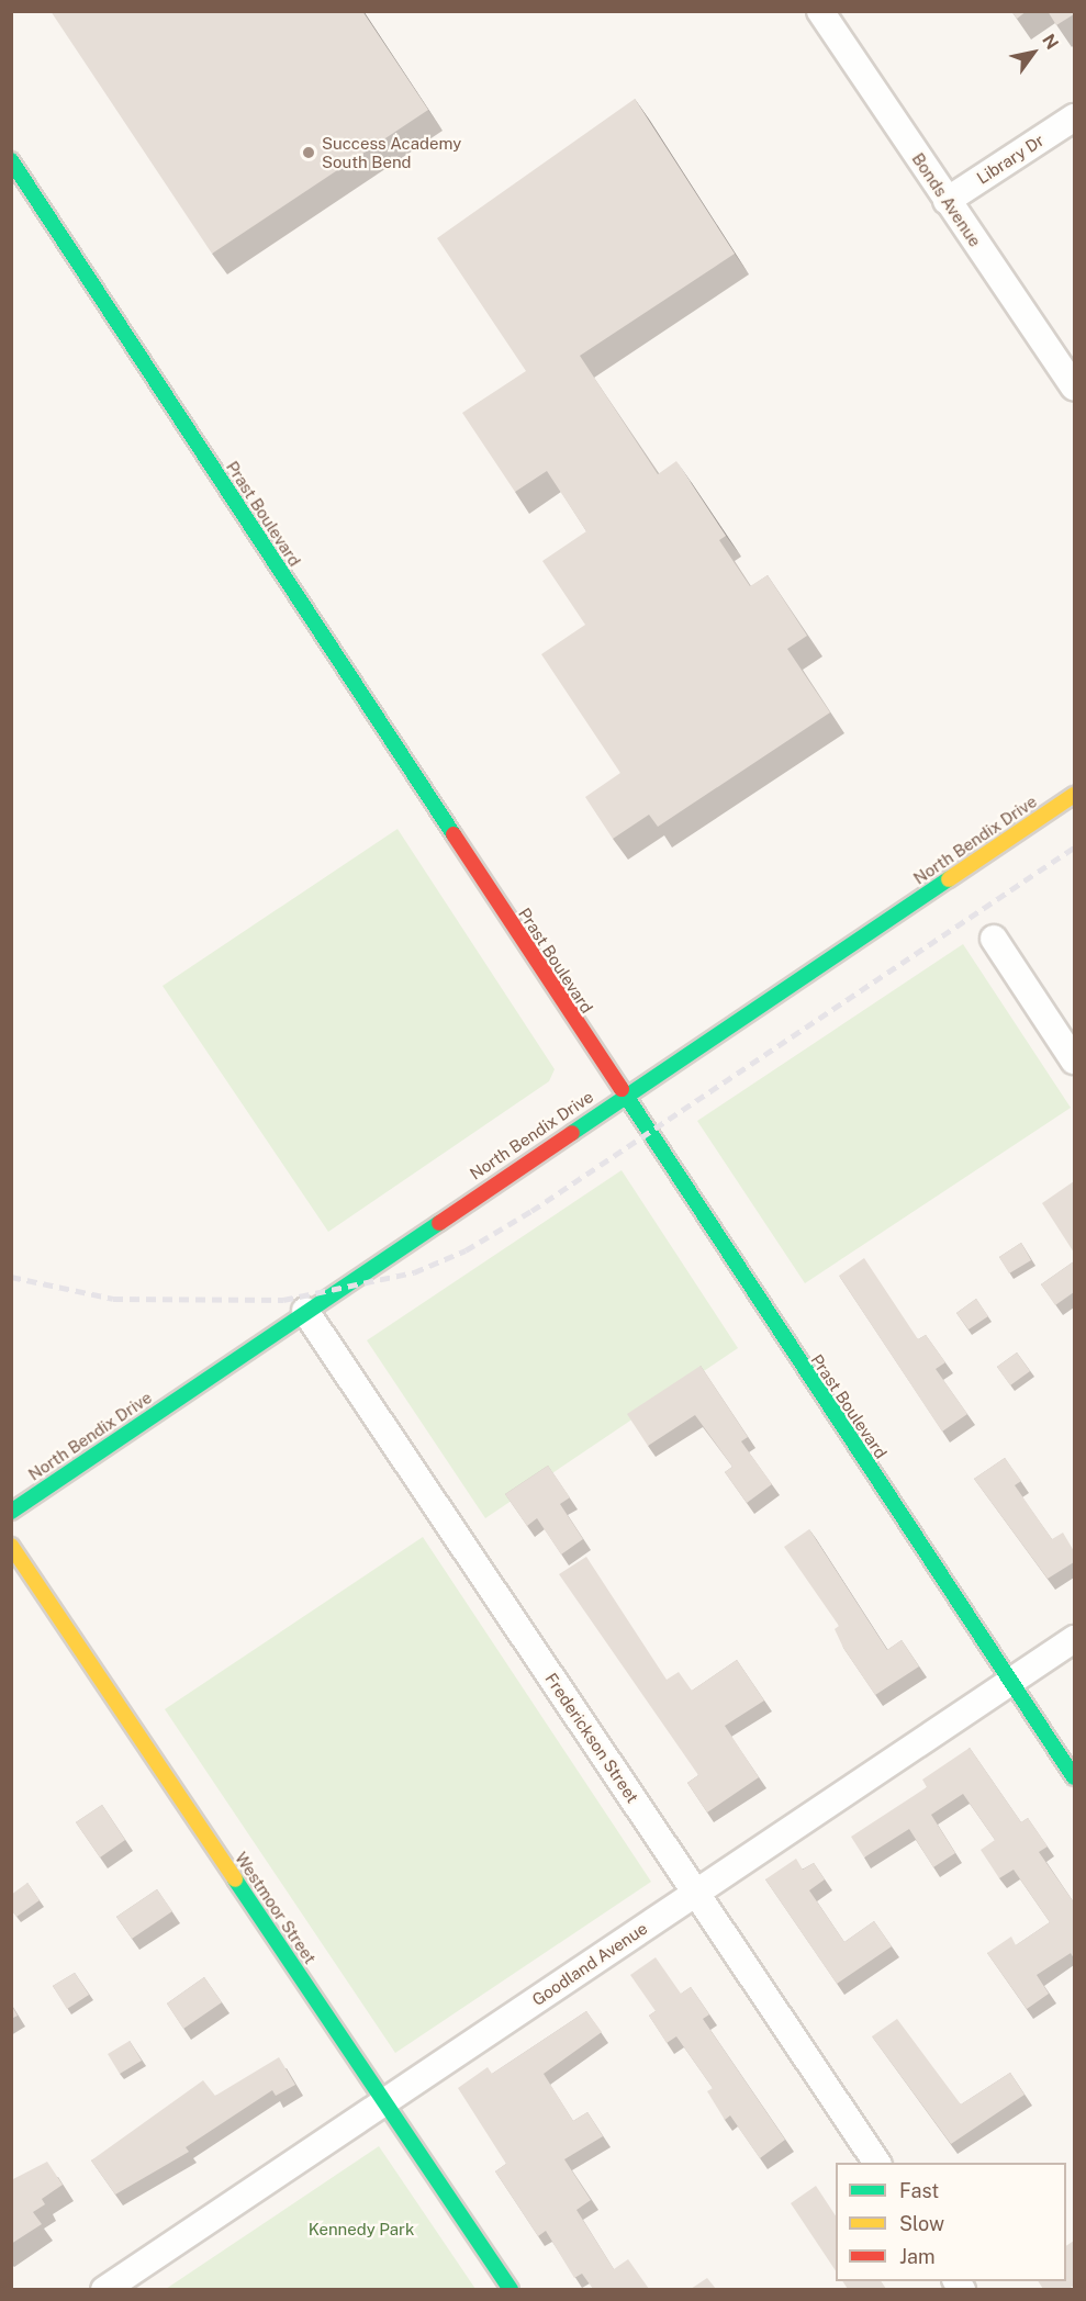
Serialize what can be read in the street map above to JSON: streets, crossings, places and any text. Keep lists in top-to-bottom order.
{
  "streets": {
    "street": [
      "Library Dr",
      "Bonds Avenue",
      "Prast Boulevard",
      "North Bendix Drive",
      "Frederickson Street",
      "Westmoor Street",
      "Goodland Avenue"
    ]
  },
  "crossings": [
    ["Library Dr", "Bonds Avenue"],
    ["Prast Boulevard", "North Bendix Drive"],
    ["Prast Boulevard", "Goodland Avenue"],
    ["North Bendix Drive", "Frederickson Street"],
    ["Frederickson Street", "Goodland Avenue"],
    ["Westmoor Street", "Goodland Avenue"]
  ],
  "parks": ["Kennedy Park"],
  "places": ["Success Academy South Bend"],
  "legend": ["Fast", "Slow", "Jam"],
  "north": "top right"
}
